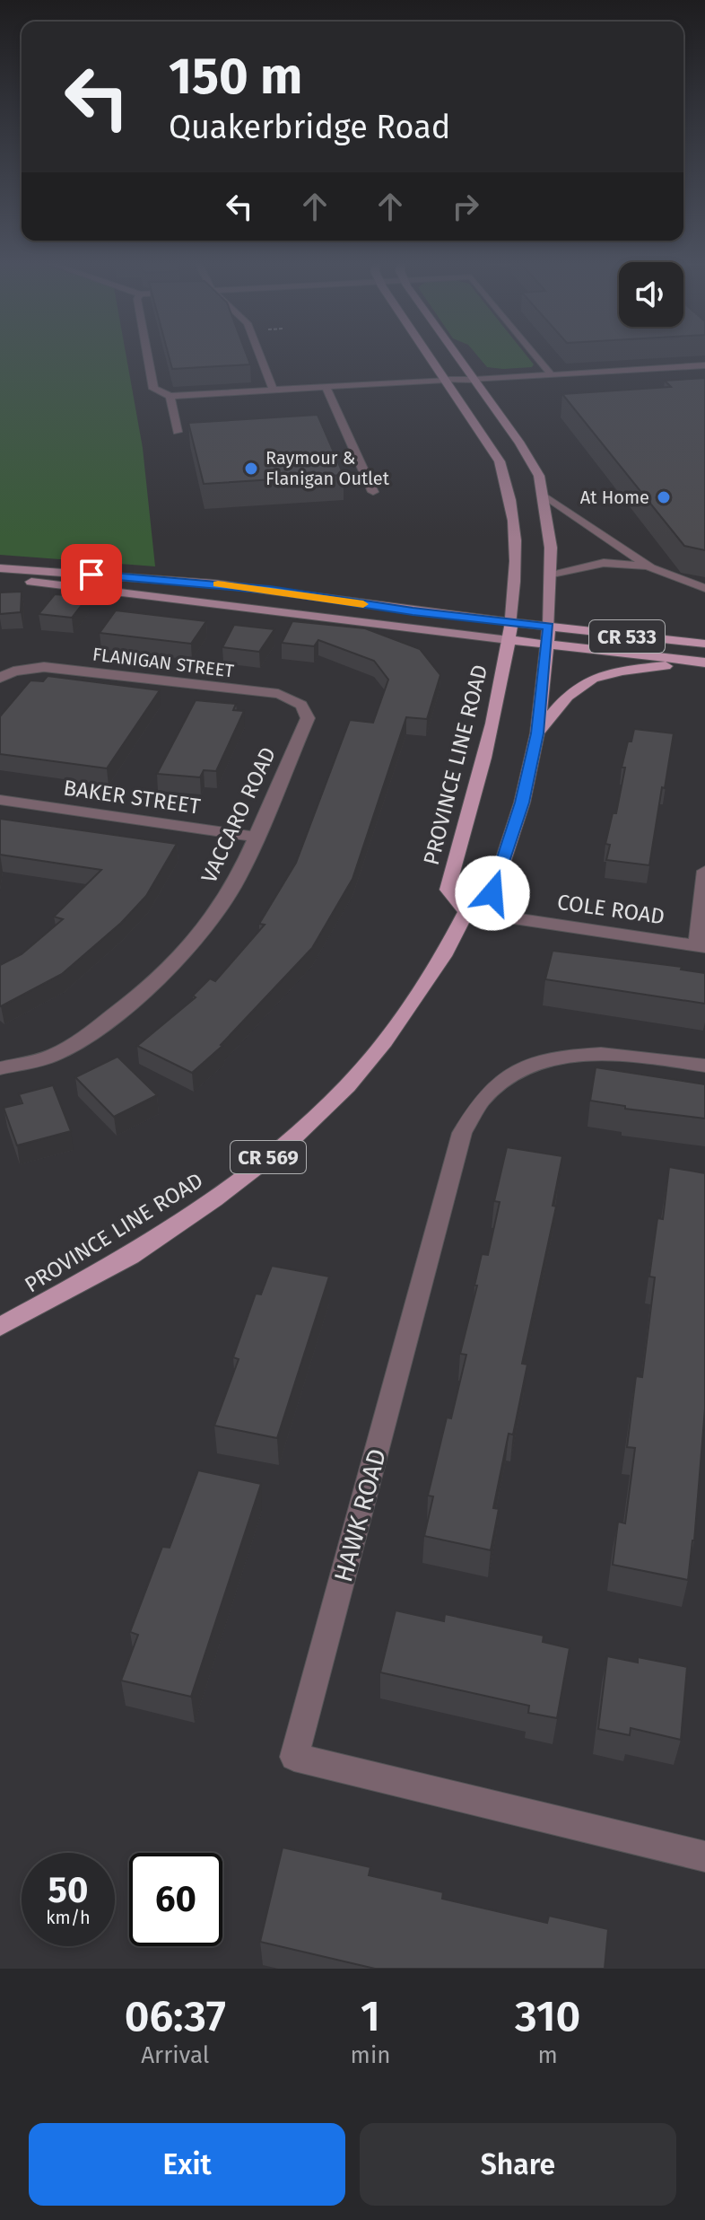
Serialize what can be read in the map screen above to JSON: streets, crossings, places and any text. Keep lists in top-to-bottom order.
{
  "streets": {
    "main road": ["CR 533", "PROVINCE LINE ROAD", "CR 569"],
    "street": [
      "FLANIGAN STREET",
      "BAKER STREET",
      "VACCARO ROAD",
      "COLE ROAD",
      "HAWK ROAD"
    ]
  },
  "crossings": [
    ["CR 533", "PROVINCE LINE ROAD"],
    ["FLANIGAN STREET", "VACCARO ROAD"],
    ["PROVINCE LINE ROAD", "COLE ROAD"],
    ["BAKER STREET", "VACCARO ROAD"]
  ],
  "places": ["Raymour & Flanigan Outlet", "At Home"],
  "page": {
    "turn": ["150 m", "Quakerbridge Road"],
    "speed": "50 km/h",
    "limit": "60",
    "eta": [
      "06:37",
      "Arrival",
      "1",
      "min",
      "310",
      "m"
    ],
    "buttons": ["Exit", "Share"]
  }
}
